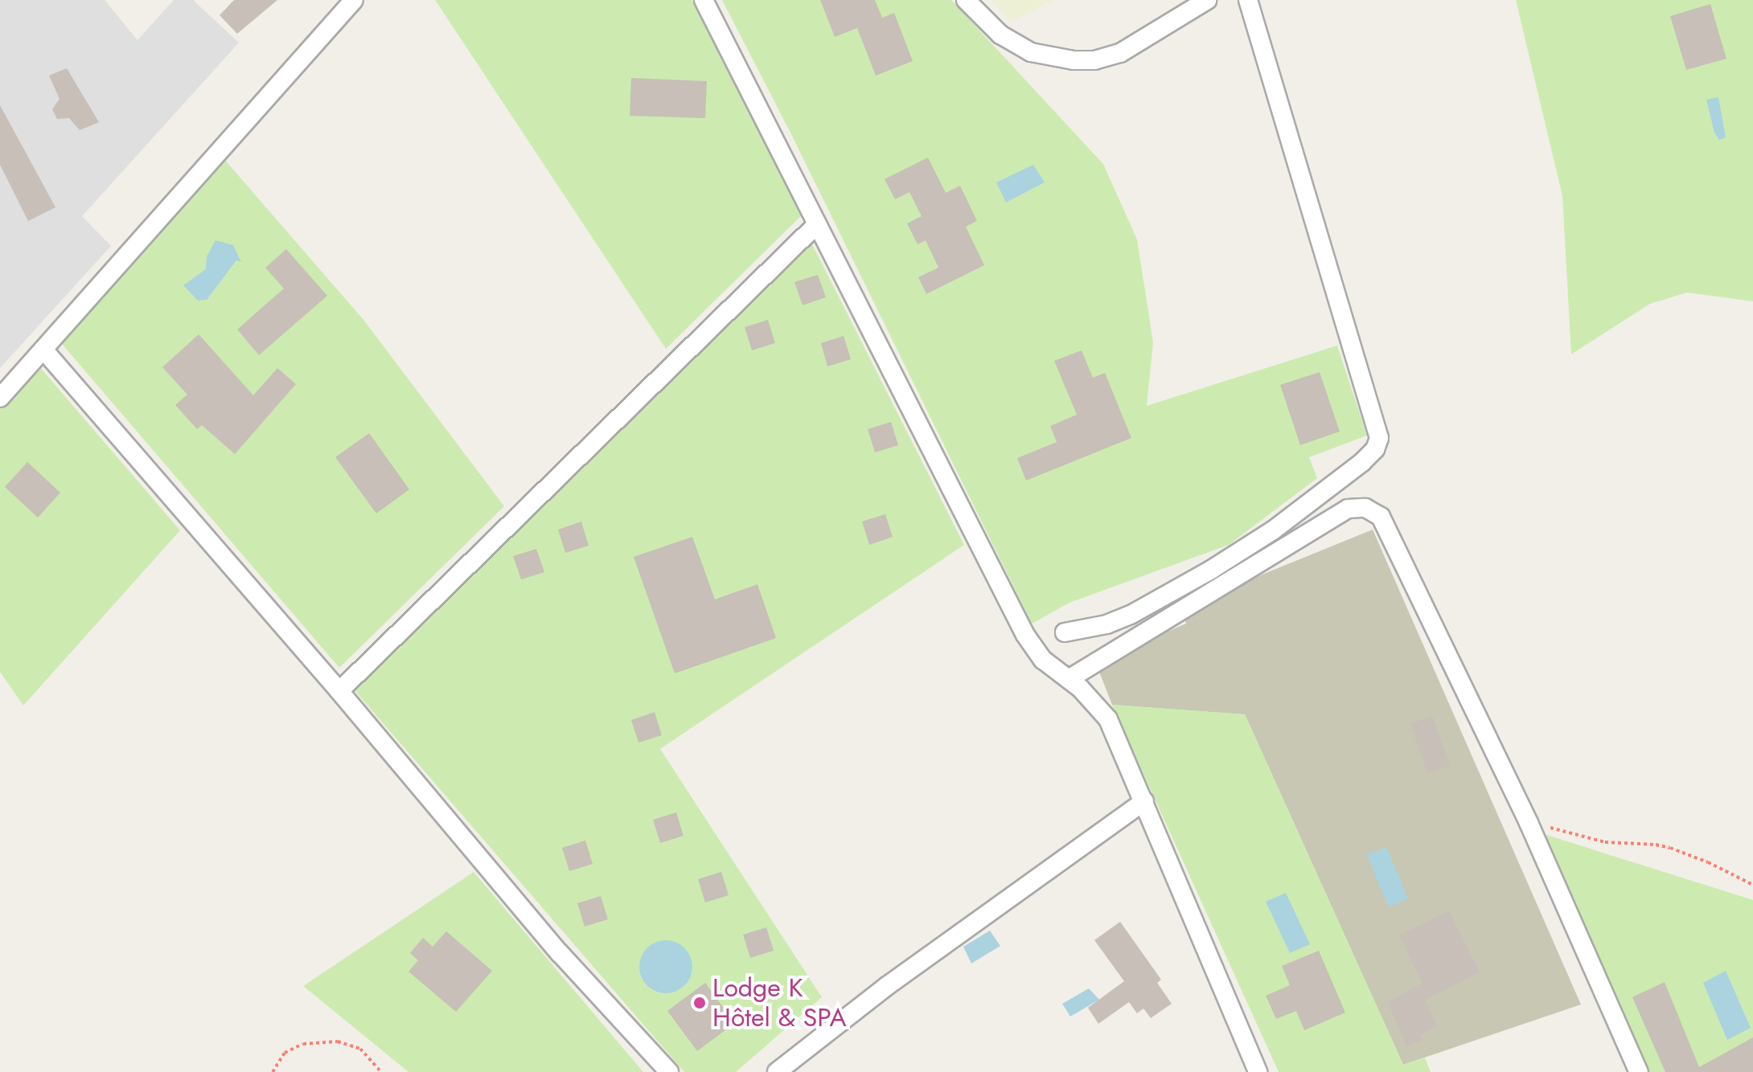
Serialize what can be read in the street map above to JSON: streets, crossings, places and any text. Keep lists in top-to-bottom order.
{
  "places": ["Lodge K Hôtel & SPA"]
}
